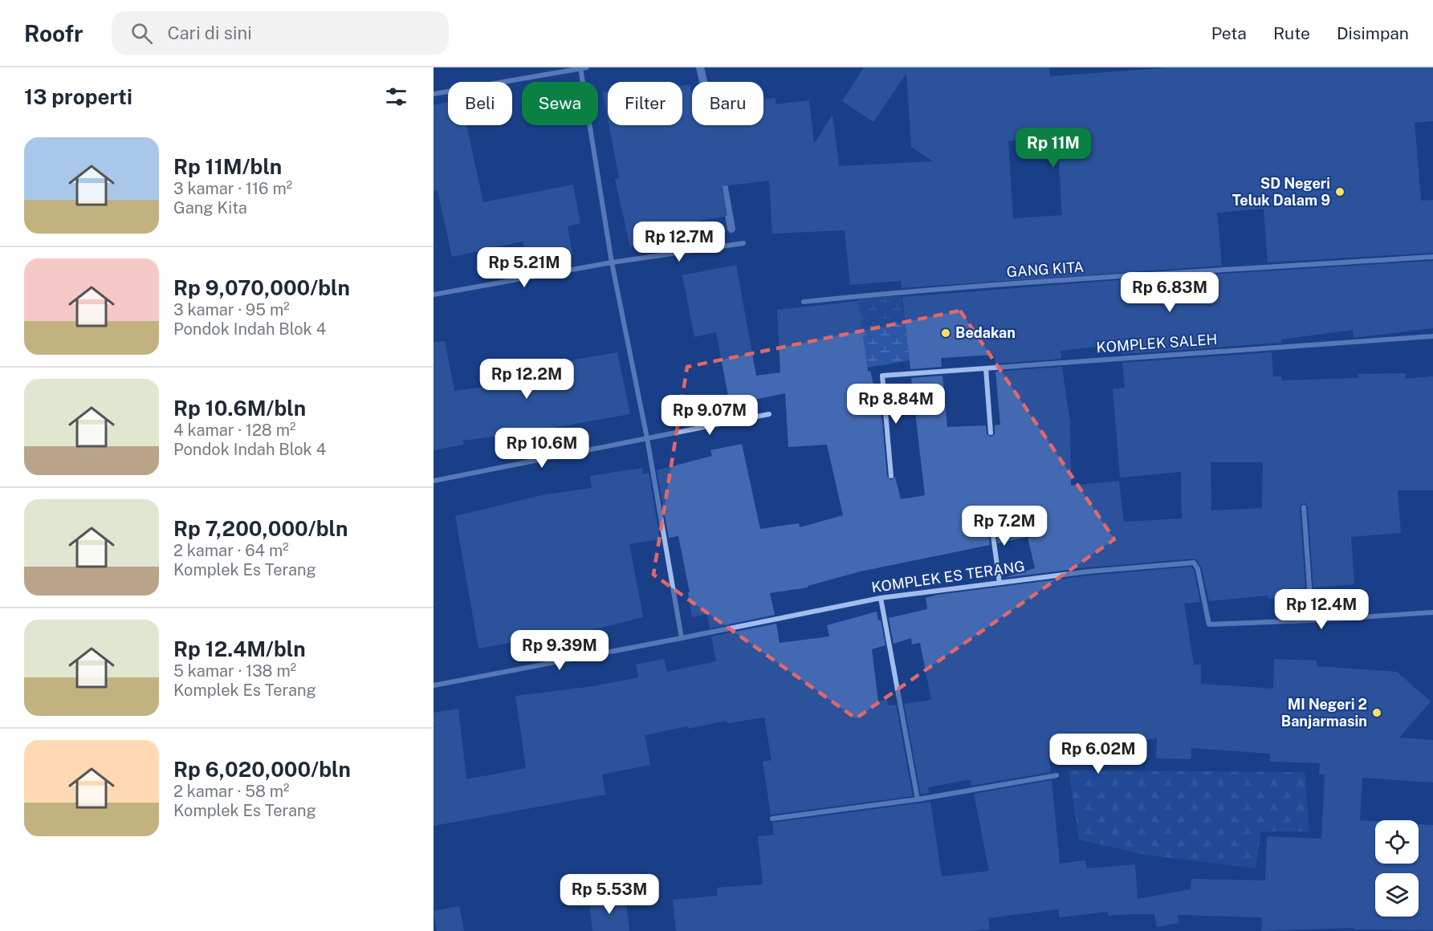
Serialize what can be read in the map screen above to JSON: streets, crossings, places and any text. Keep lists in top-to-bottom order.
{
  "streets": {
    "street": ["GANG KITA", "KOMPLEK SALEH", "KOMPLEK ES TERANG"]
  },
  "places": ["SD Negeri Teluk Dalam 9", "Bedakan", "MI Negeri 2 Banjarmasin"],
  "page": {
    "header": "Roofr",
    "search": "Cari di sini",
    "nav": ["Peta", "Rute", "Disimpan"],
    "heading": "13 properti",
    "chip": [
      "Beli",
      "Sewa",
      "Filter",
      "Baru"
    ],
    "list": [
      {
        "name": "Rp 11M/bln",
        "note": "3 kamar · 116 m² · Gang Kita"
      },
      {
        "name": "Rp 9,070,000/bln",
        "note": "3 kamar · 95 m² · Pondok Indah Blok 4"
      },
      {
        "name": "Rp 10.6M/bln",
        "note": "4 kamar · 128 m² · Pondok Indah Blok 4"
      },
      {
        "name": "Rp 7,200,000/bln",
        "note": "2 kamar · 64 m² · Komplek Es Terang"
      },
      {
        "name": "Rp 12.4M/bln",
        "note": "5 kamar · 138 m² · Komplek Es Terang"
      },
      {
        "name": "Rp 6,020,000/bln",
        "note": "2 kamar · 58 m² · Komplek Es Terang"
      }
    ],
    "price": [
      "Rp 11M",
      "Rp 12.7M",
      "Rp 5.21M",
      "Rp 6.83M",
      "Rp 12.2M",
      "Rp 8.84M",
      "Rp 9.07M",
      "Rp 10.6M",
      "Rp 7.2M",
      "Rp 12.4M",
      "Rp 9.39M",
      "Rp 6.02M",
      "Rp 5.53M"
    ]
  }
}
